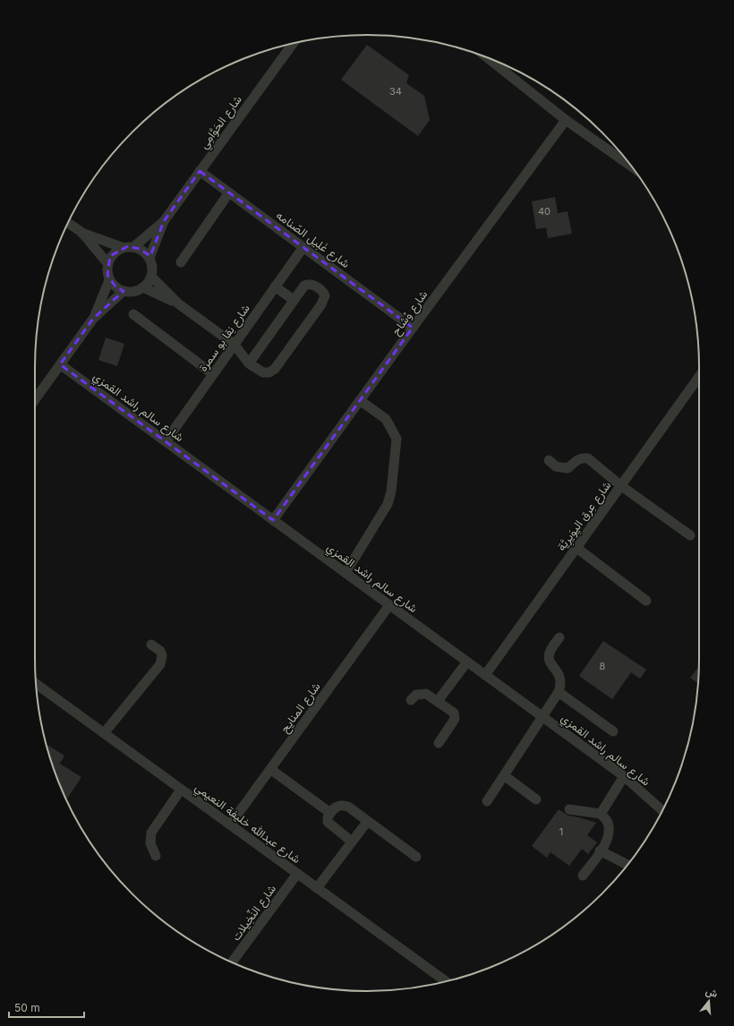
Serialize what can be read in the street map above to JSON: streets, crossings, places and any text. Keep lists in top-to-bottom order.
{
  "streets": {
    "street": [
      "شارع الحَوَّامِي",
      "شارع غَلِيل الصّنامه",
      "شارع وُشاح",
      "شارع نِقا بو سمرة",
      "شارع سالم راشد القمزي",
      "شارع عِرق اليِوَيرِيَّة",
      "شارع المنايح",
      "شارع عبدالله خليفة النعيمي",
      "شارع النِّخِيلات"
    ]
  },
  "crossings": [
    ["شارع الحَوَّامِي", "شارع غَلِيل الصّنامه"],
    ["شارع غَلِيل الصّنامه", "شارع وُشاح"],
    ["شارع غَلِيل الصّنامه", "شارع نِقا بو سمرة"],
    ["شارع وُشاح", "شارع سالم راشد القمزي"],
    ["شارع نِقا بو سمرة", "شارع سالم راشد القمزي"],
    ["شارع سالم راشد القمزي", "شارع عِرق اليِوَيرِيَّة"],
    ["شارع سالم راشد القمزي", "شارع المنايح"],
    ["شارع المنايح", "شارع عبدالله خليفة النعيمي"],
    ["شارع عبدالله خليفة النعيمي", "شارع النِّخِيلات"]
  ],
  "house_numbers": [
    "34",
    "40",
    "8",
    "1"
  ],
  "scale_bar": "50 m",
  "north": "top"
}
